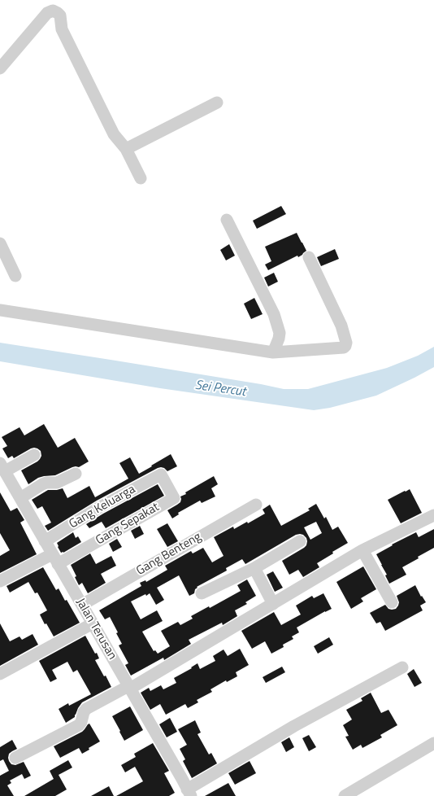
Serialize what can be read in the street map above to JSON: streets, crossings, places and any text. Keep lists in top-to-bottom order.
{
  "streets": {
    "street": [
      "Gang Keluarga",
      "Gang Sepakat",
      "Gang Benteng",
      "Jalan Terusan"
    ]
  },
  "crossings": [
    ["Gang Keluarga", "Gang Sepakat"],
    ["Gang Keluarga", "Jalan Terusan"],
    ["Gang Sepakat", "Jalan Terusan"],
    ["Gang Benteng", "Jalan Terusan"]
  ],
  "water": ["Sei Percut"]
}
